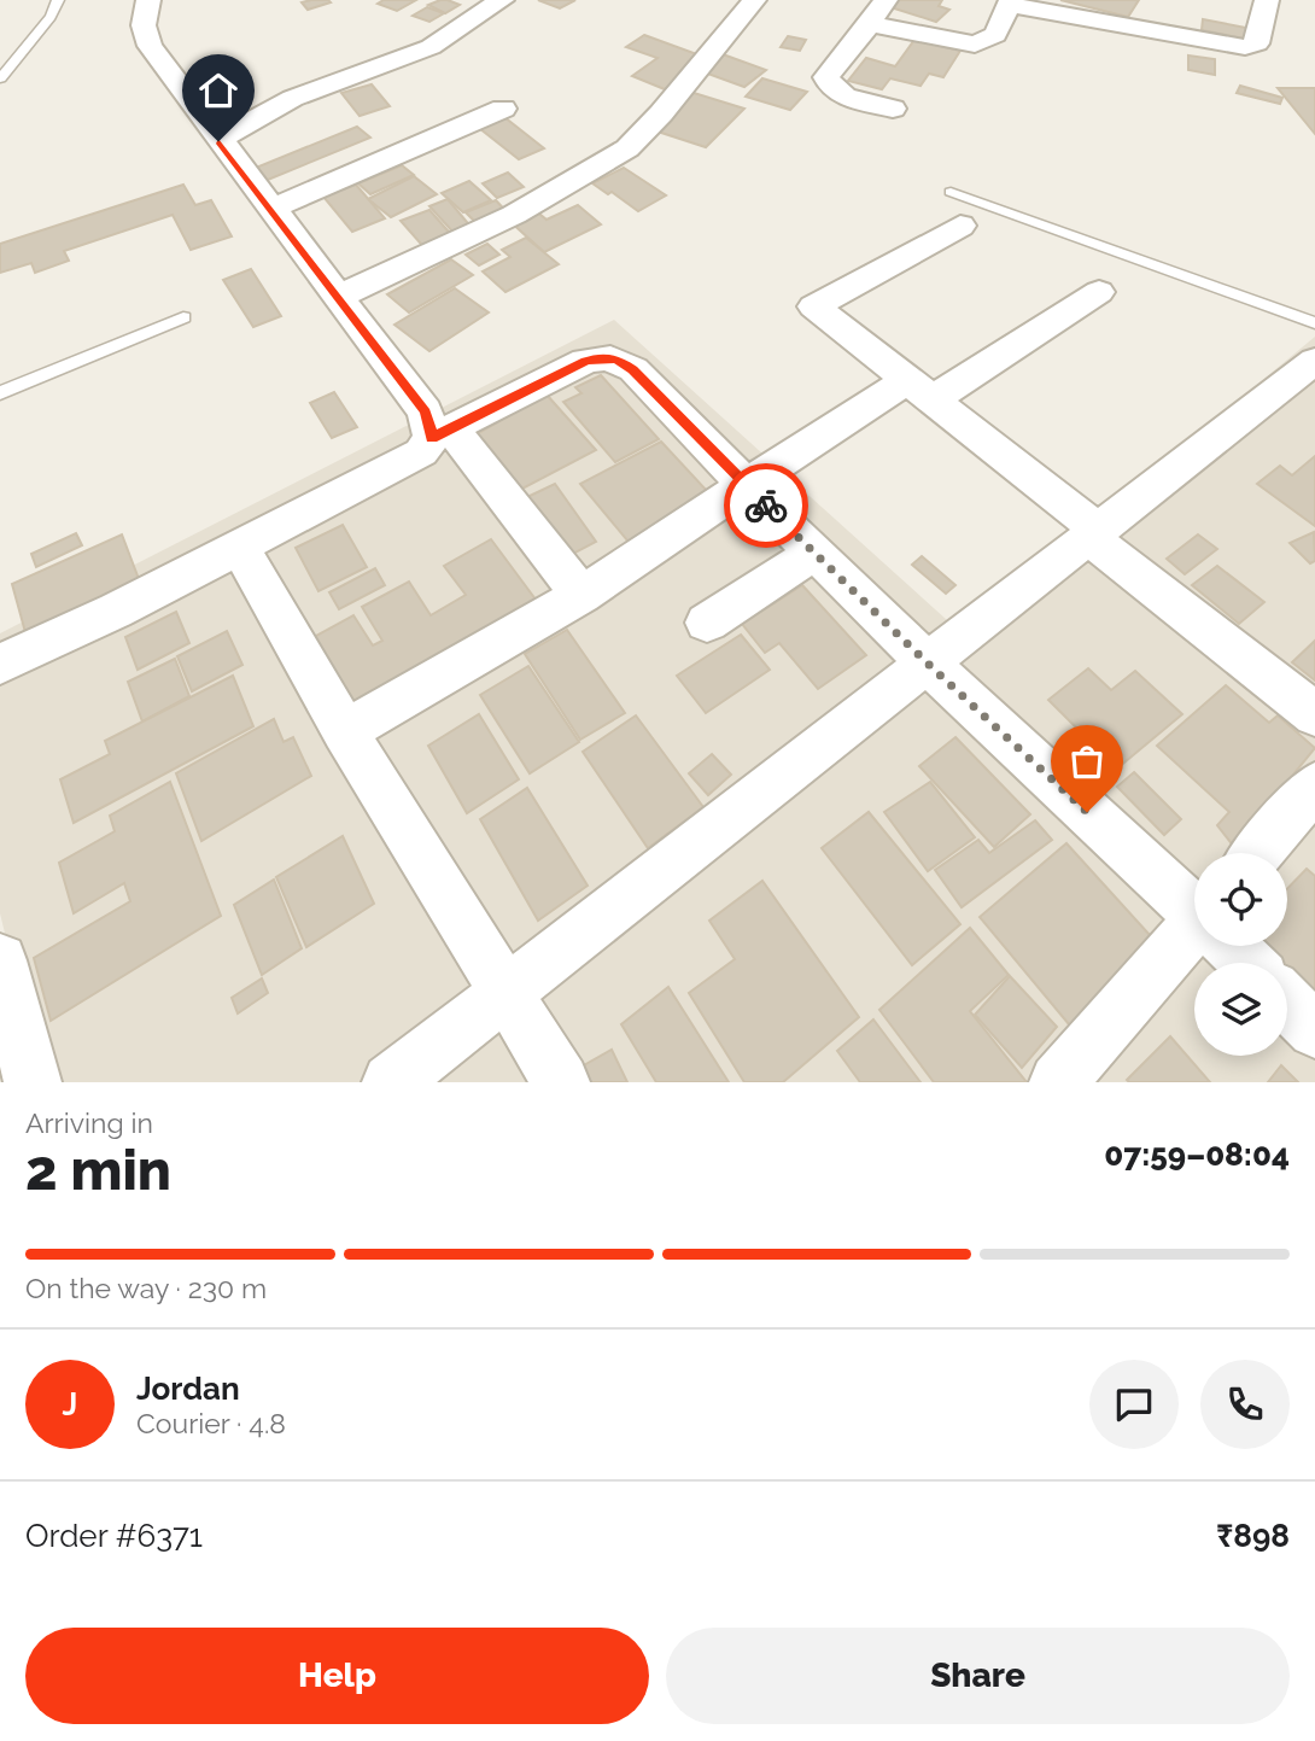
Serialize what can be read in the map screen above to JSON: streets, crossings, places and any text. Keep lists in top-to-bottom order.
{
  "page": {
    "heading": ["2 min", "Arriving in", "07:59–08:04"],
    "panel": [
      "Jordan",
      "Courier · 4.8",
      "Order #6371",
      "₹898"
    ],
    "bar": "On the way · 230 m",
    "round": "J",
    "buttons": ["Help", "Share"]
  }
}
